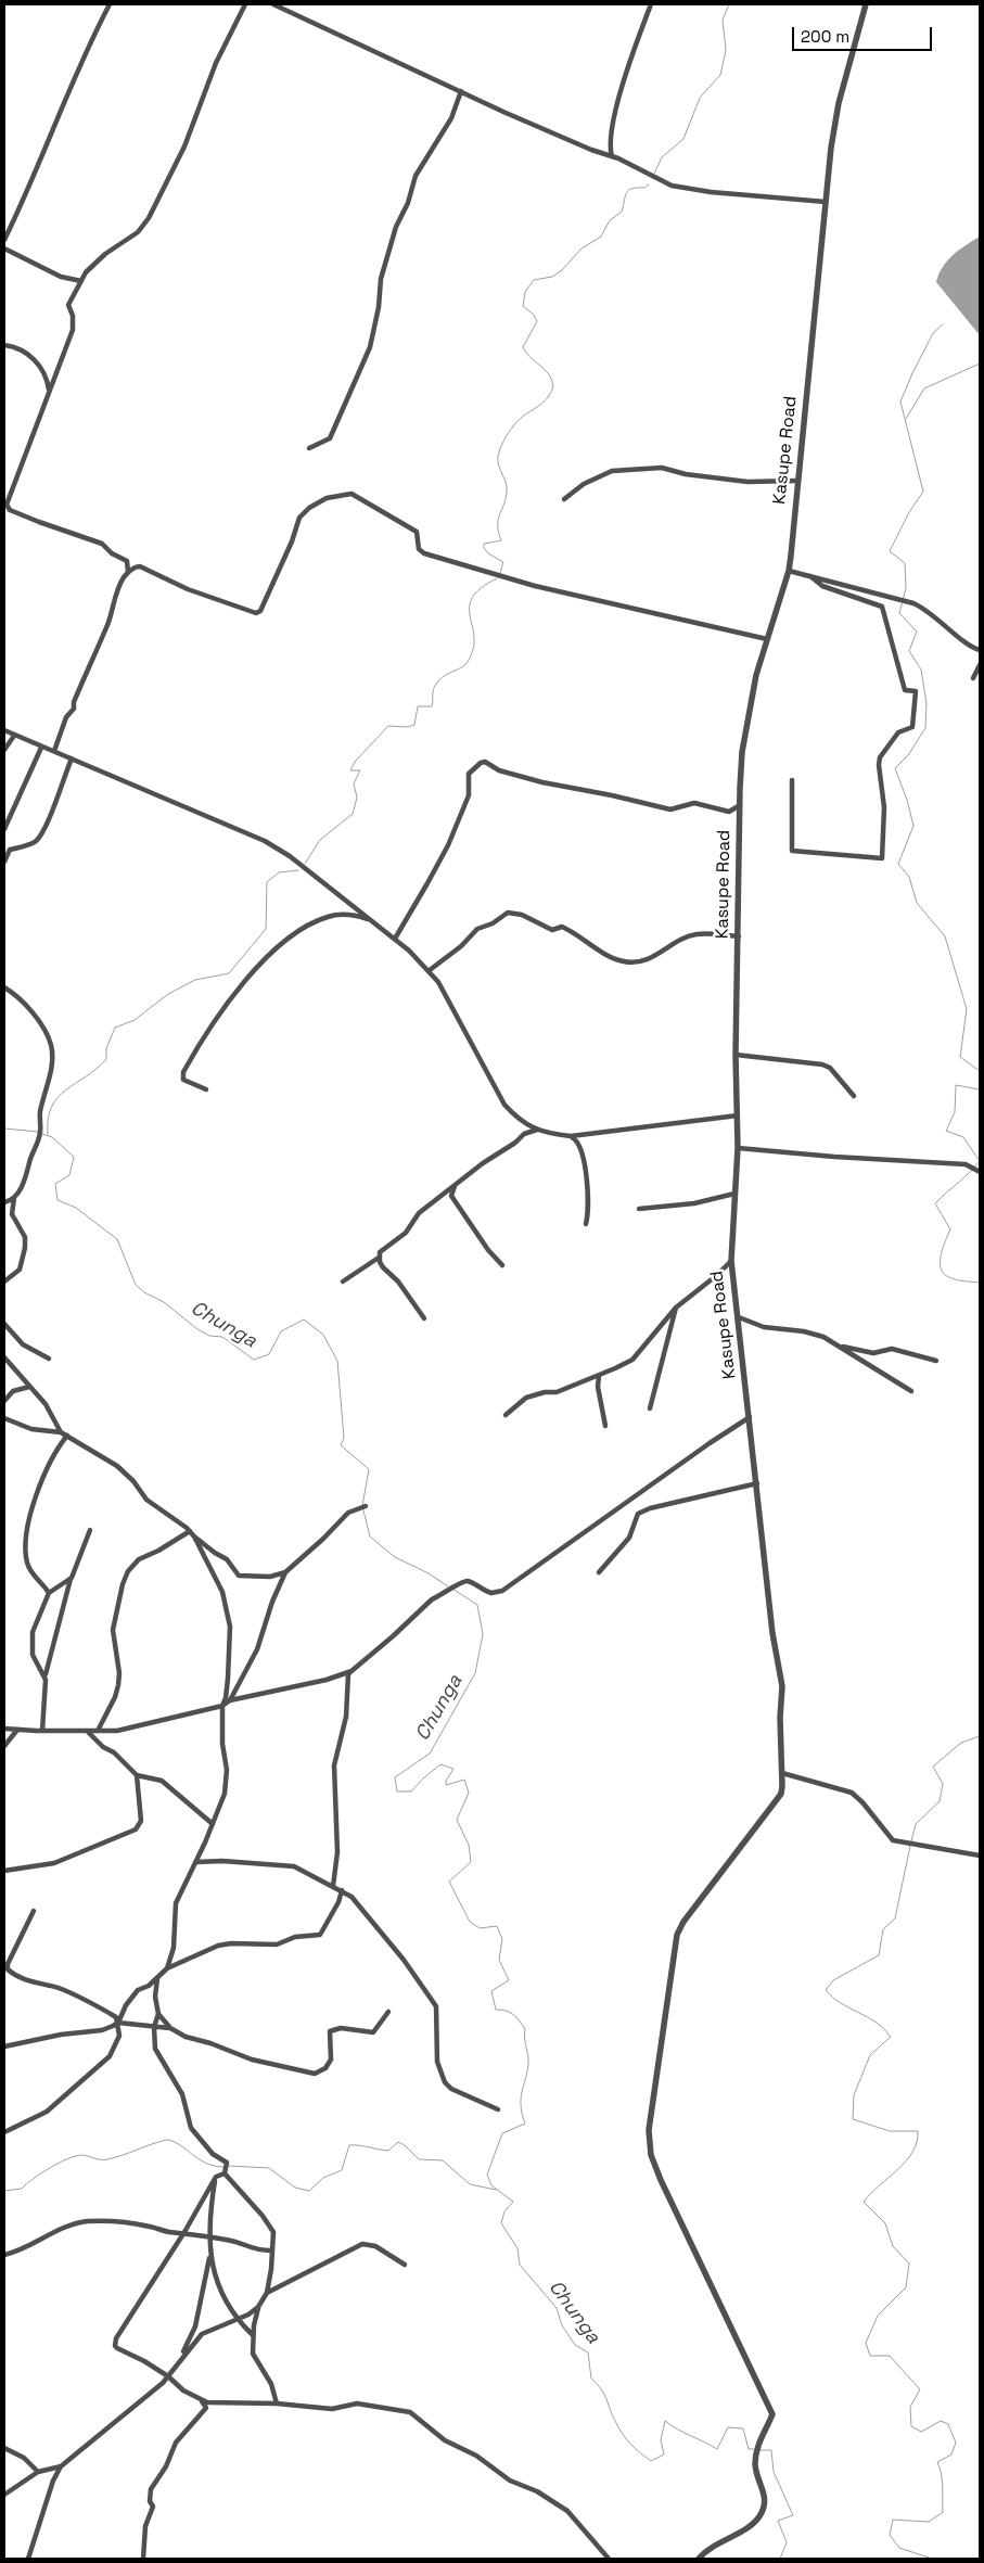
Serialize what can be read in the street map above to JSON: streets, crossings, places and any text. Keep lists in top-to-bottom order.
{
  "streets": {
    "street": ["Kasupe Road"]
  },
  "water": ["Chunga"],
  "scale_bar": "200 m"
}
